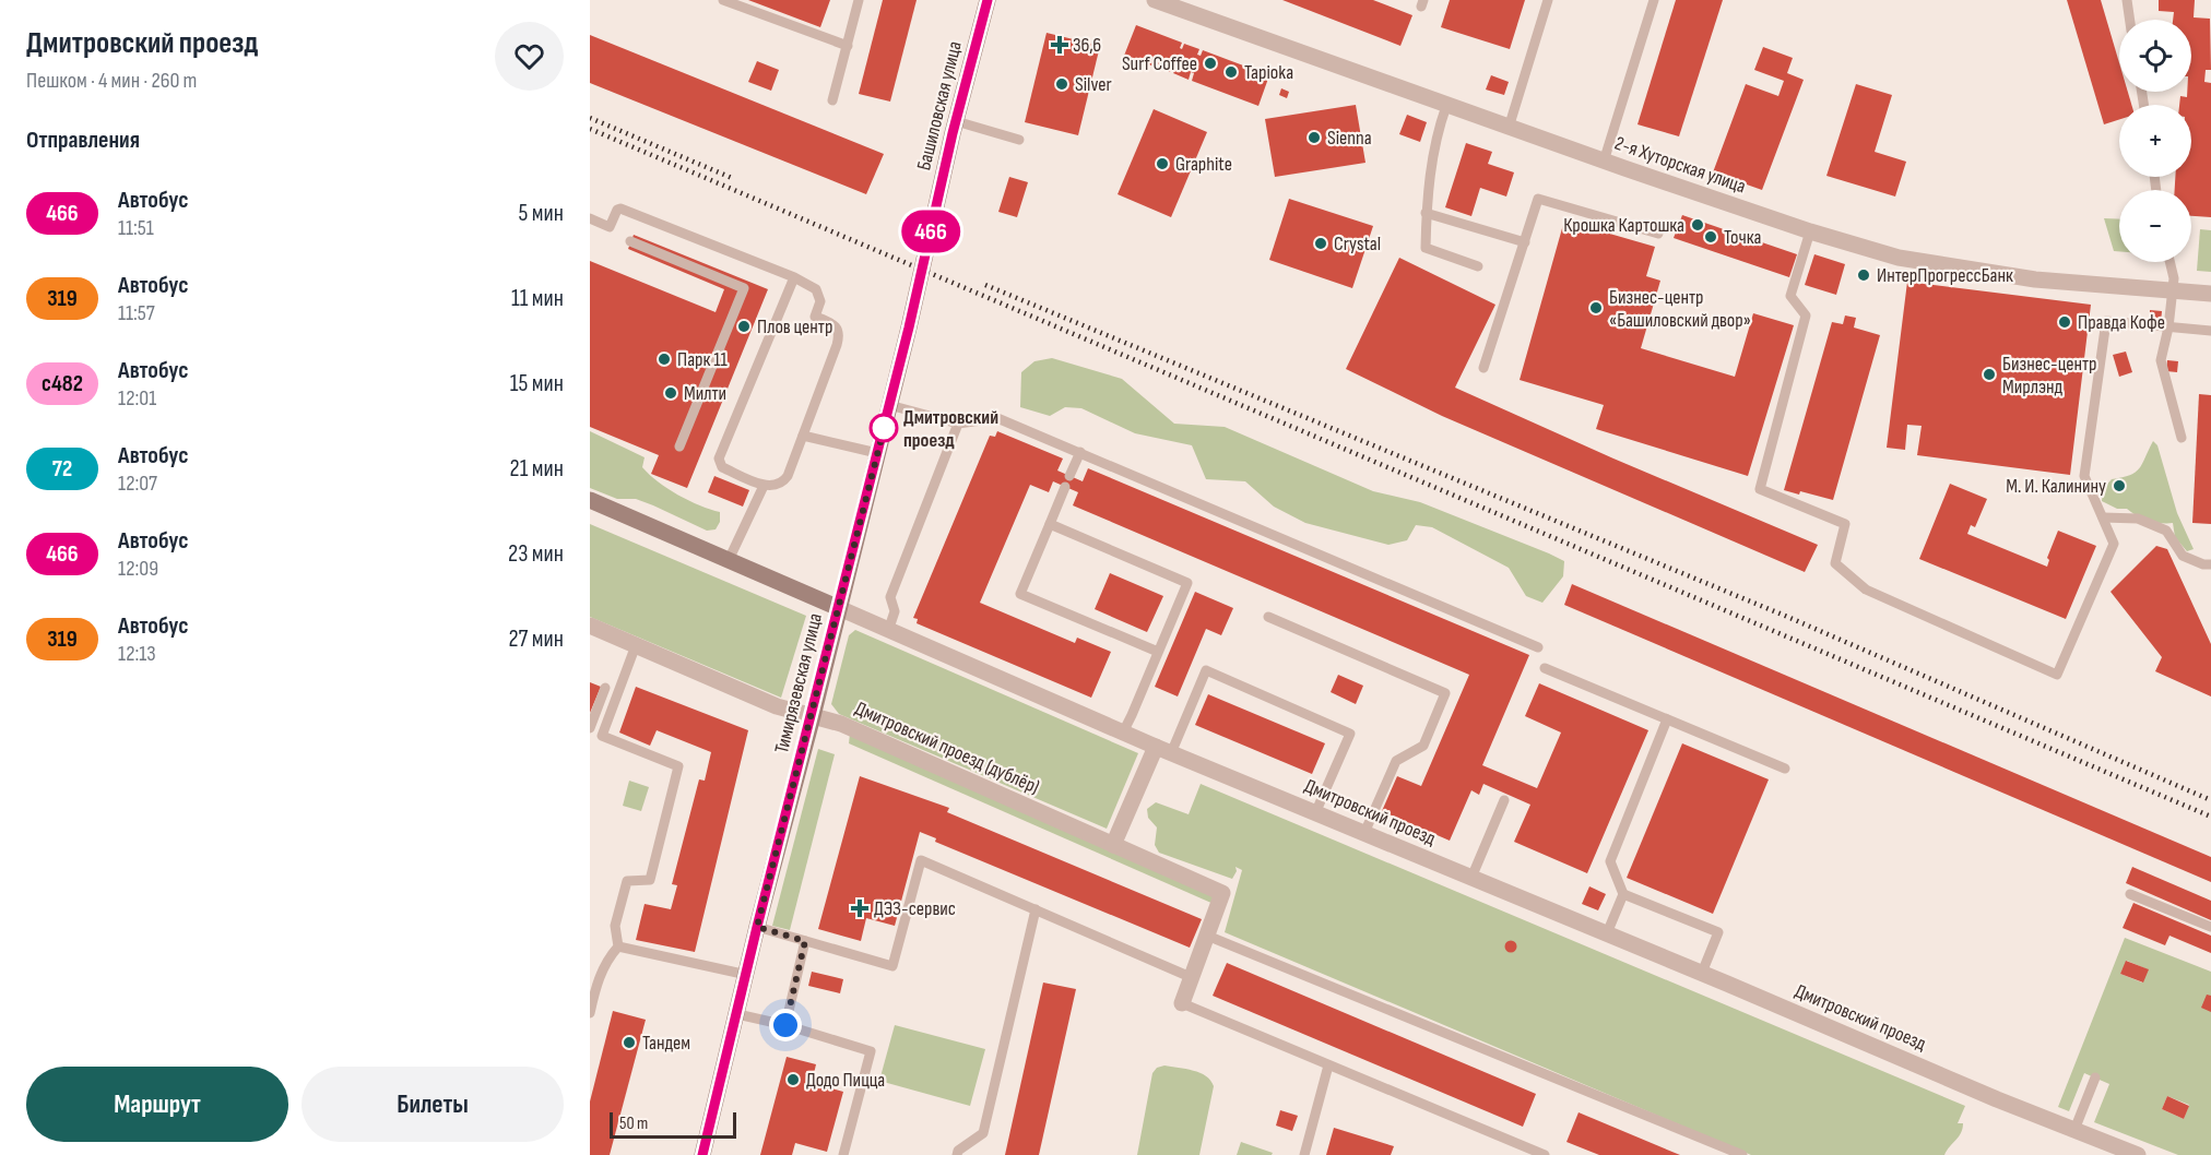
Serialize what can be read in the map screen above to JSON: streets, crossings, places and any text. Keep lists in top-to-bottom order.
{
  "streets": {
    "main road": ["Башиловская улица", "Тимирязевская улица", "Дмитровский проезд"],
    "street": ["2-я Хуторская улица", "Дмитровский проезд (дублёр)"]
  },
  "crossings": [
    ["Башиловская улица", "Тимирязевская улица"],
    ["Тимирязевская улица", "Дмитровский проезд (дублёр)"],
    ["Тимирязевская улица", "Дмитровский проезд"]
  ],
  "places": {
    "health": ["36,6", "ДЭЗ-сервис"],
    "other": [
      "Surf Coffee",
      "Tapioka",
      "Silver",
      "Sienna",
      "Graphite",
      "Крошка Картошка",
      "Точка",
      "Crystal",
      "ИнтерПрогрессБанк",
      "Бизнес-центр «Башиловский двор»",
      "Правда Кофе",
      "Плов центр",
      "Парк 11",
      "Бизнес-центр Мирлэнд",
      "Милти",
      "Дмитровский проезд",
      "М. И. Калинину",
      "Тандем",
      "Додо Пицца"
    ]
  },
  "lines": ["bus line 466"],
  "scale_bar": "50 m",
  "page": {
    "heading": [
      ["Дмитровский проезд", "Пешком · 4 мин · 260 m"],
      "Отправления"
    ],
    "on_map": "466",
    "map_buttons": ["+", "−"],
    "list": [
      {
        "mark": "466",
        "name": "Автобус",
        "note": "11:51",
        "value": "5 мин"
      },
      {
        "mark": "319",
        "name": "Автобус",
        "note": "11:57",
        "value": "11 мин"
      },
      {
        "mark": "с482",
        "name": "Автобус",
        "note": "12:01",
        "value": "15 мин"
      },
      {
        "mark": "72",
        "name": "Автобус",
        "note": "12:07",
        "value": "21 мин"
      },
      {
        "mark": "466",
        "name": "Автобус",
        "note": "12:09",
        "value": "23 мин"
      },
      {
        "mark": "319",
        "name": "Автобус",
        "note": "12:13",
        "value": "27 мин"
      }
    ],
    "buttons": ["Маршрут", "Билеты"],
    "scale": "50 m"
  }
}
